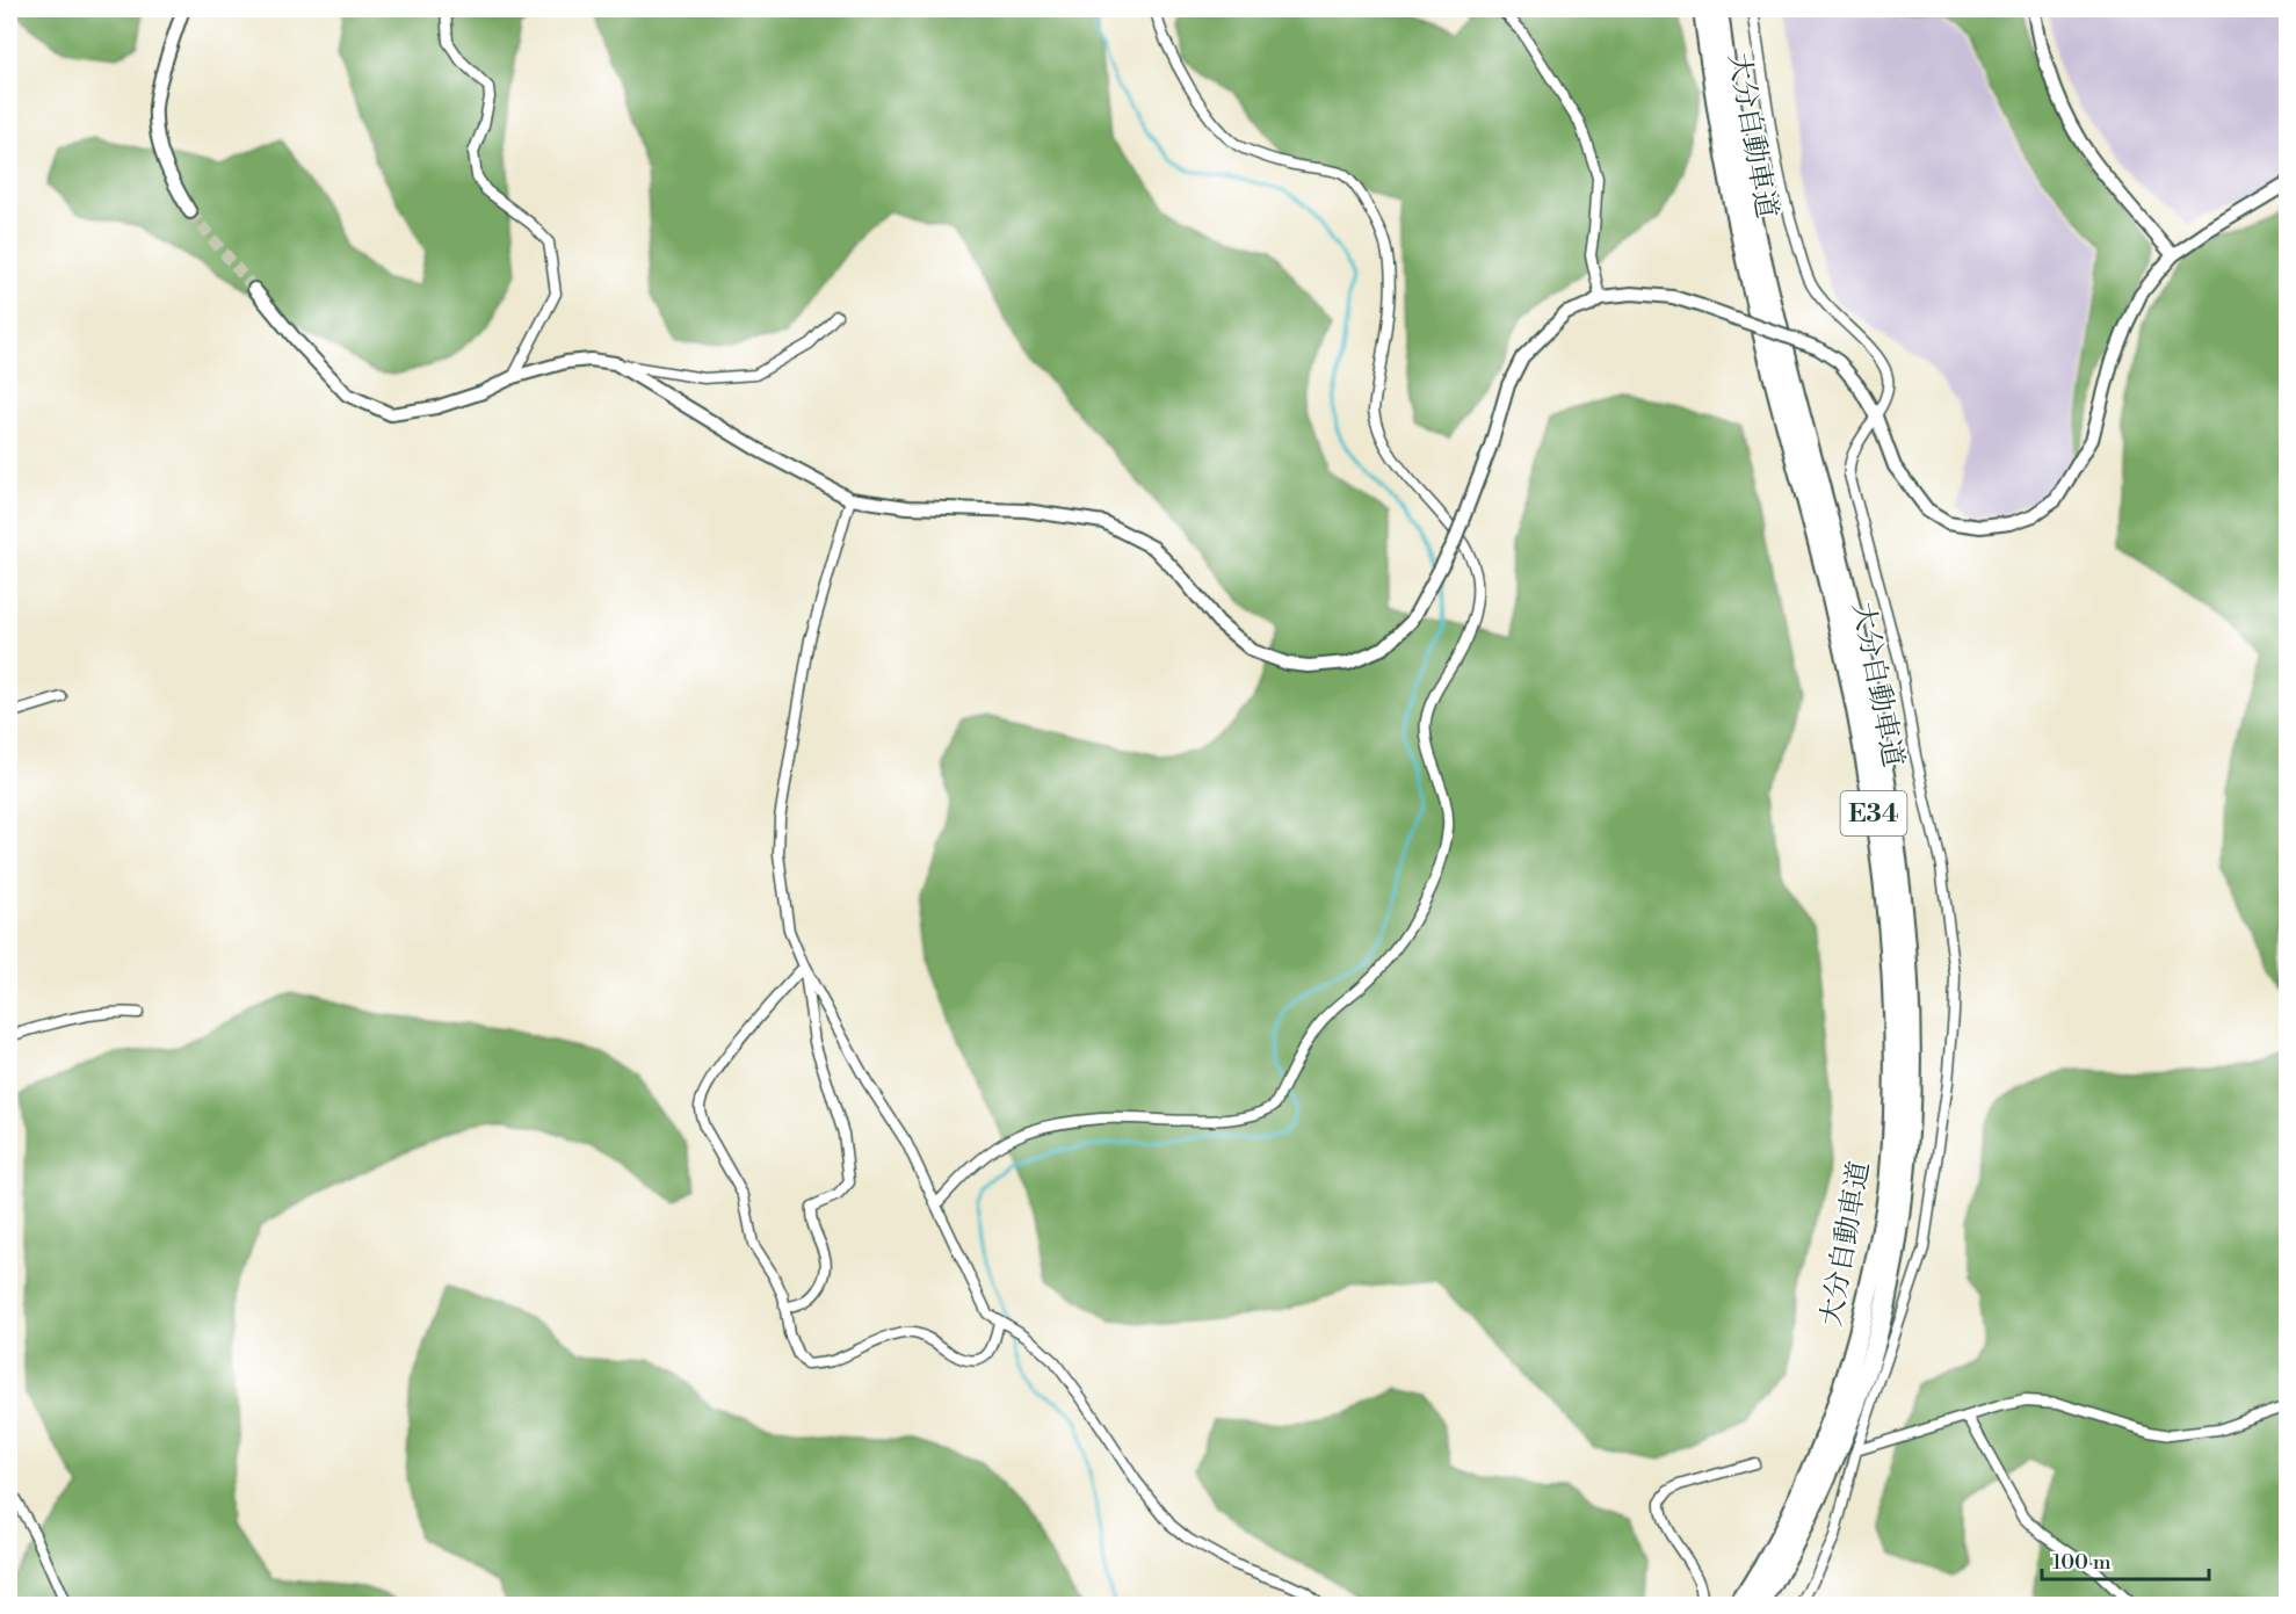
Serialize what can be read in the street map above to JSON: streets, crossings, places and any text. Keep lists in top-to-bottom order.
{
  "streets": {
    "highway": ["大分自動車道", "E34"]
  },
  "scale_bar": "100 m"
}
